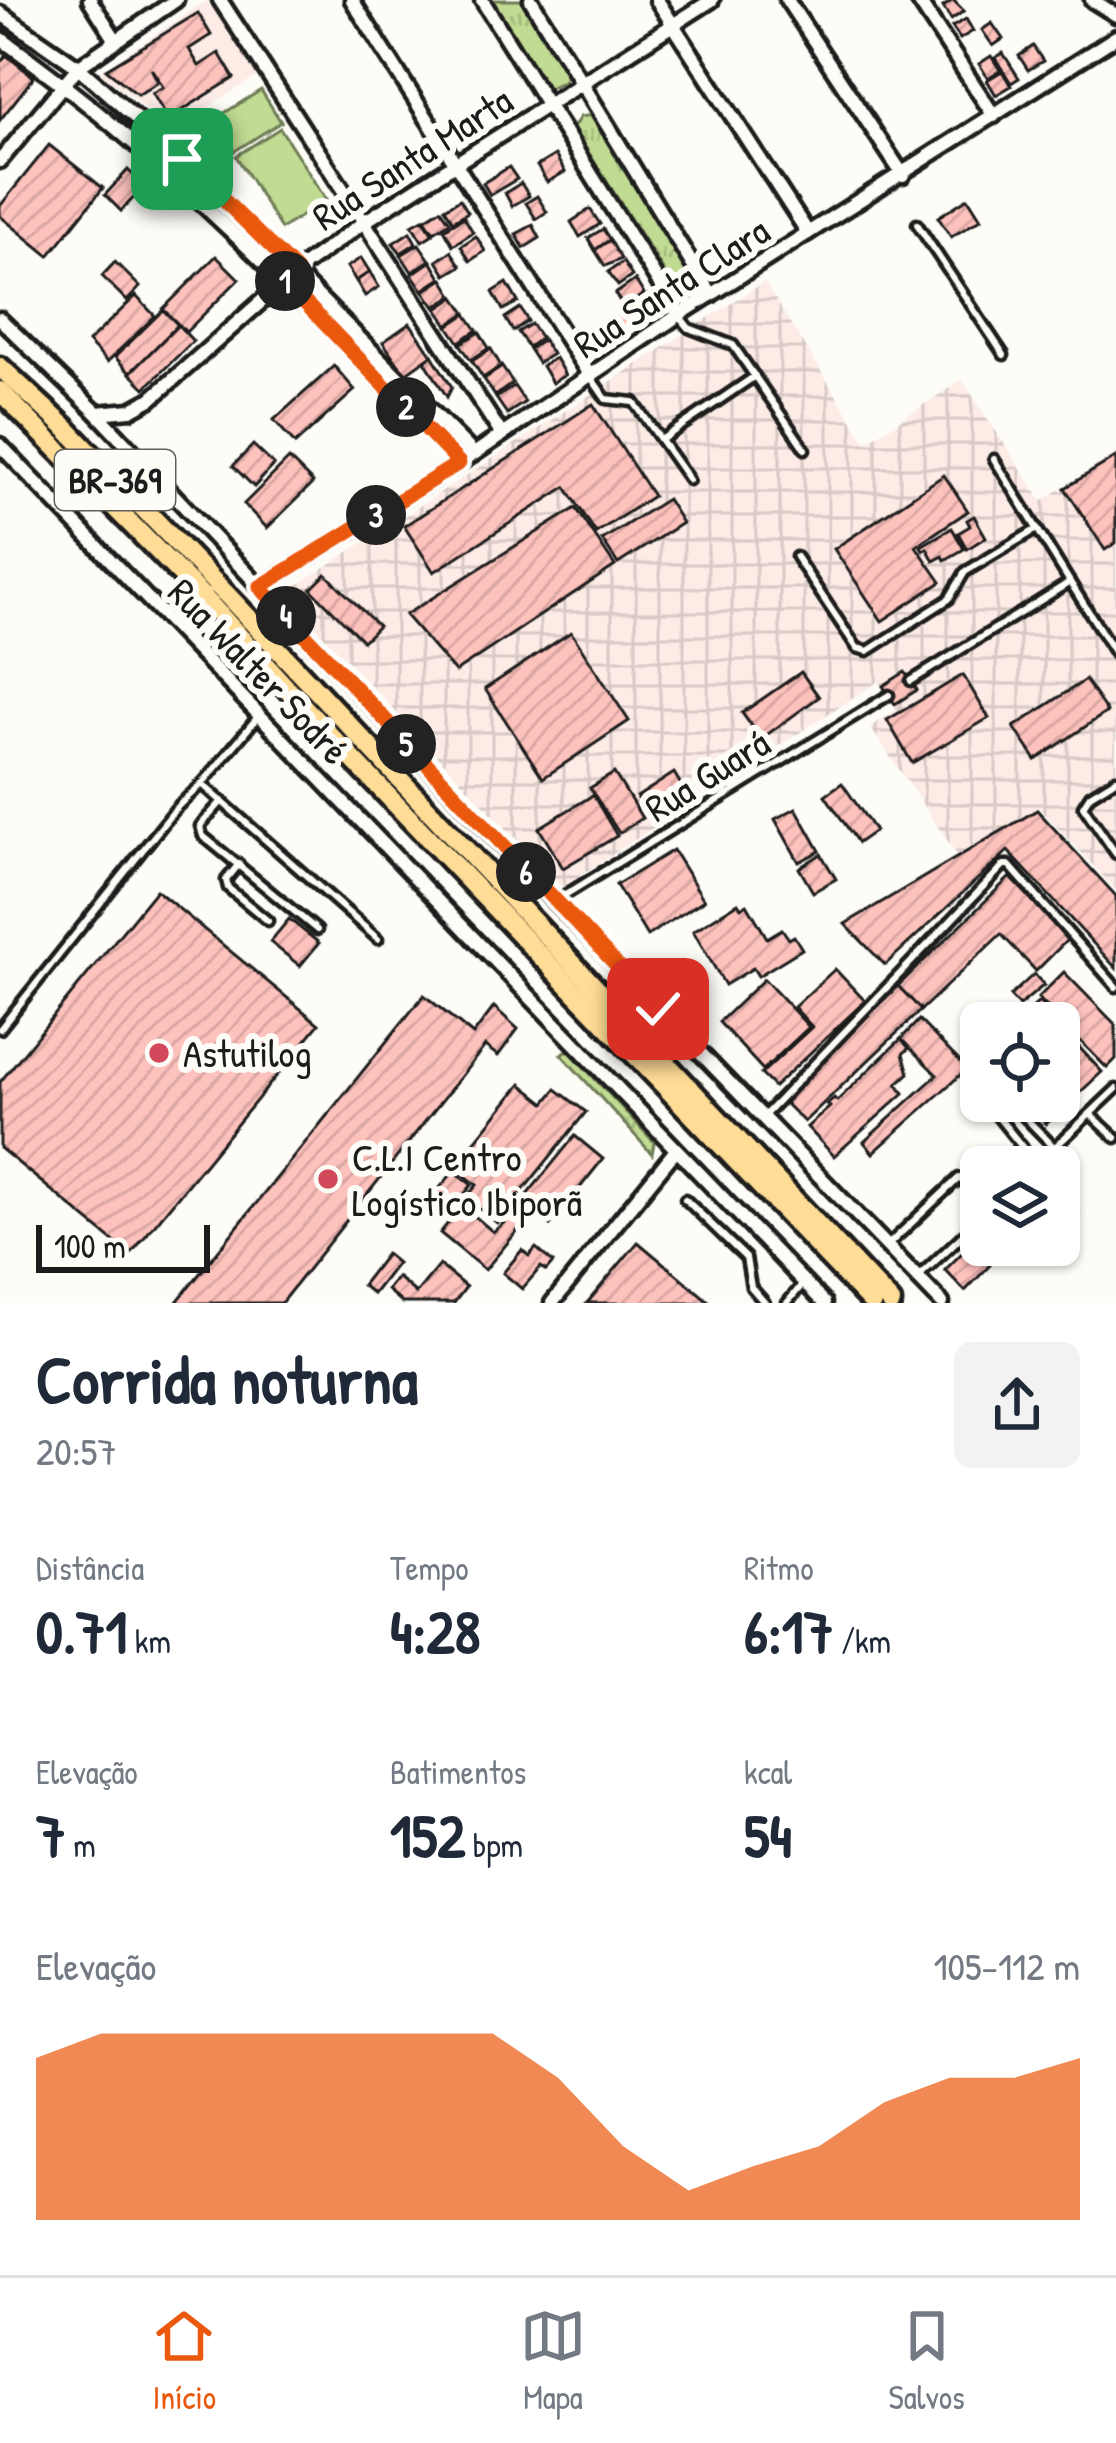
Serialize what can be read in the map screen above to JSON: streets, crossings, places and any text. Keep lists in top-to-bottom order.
{
  "streets": {
    "main road": ["BR-369"],
    "street": ["Rua Santa Marta", "Rua Santa Clara", "Rua Walter Sodré"],
    "lane": ["Rua Guará"]
  },
  "places": ["Astutilog", "C.L.I Centro Logístico Ibiporã"],
  "scale_bar": "100 m",
  "page": {
    "pins": [
      "1",
      "2",
      "3",
      "4",
      "5",
      "6"
    ],
    "scale": "100 m",
    "heading": ["Corrida noturna", "20:57"],
    "stats": [
      ["Distância", "0.71 km"],
      ["Tempo", "4:28"],
      ["Ritmo", "6:17 /km"],
      ["Elevação", "7 m"],
      ["Batimentos", "152 bpm"],
      ["kcal", "54"]
    ],
    "chart": ["Elevação", "105–112 m"],
    "tabs": ["Início", "Mapa", "Salvos"]
  }
}
